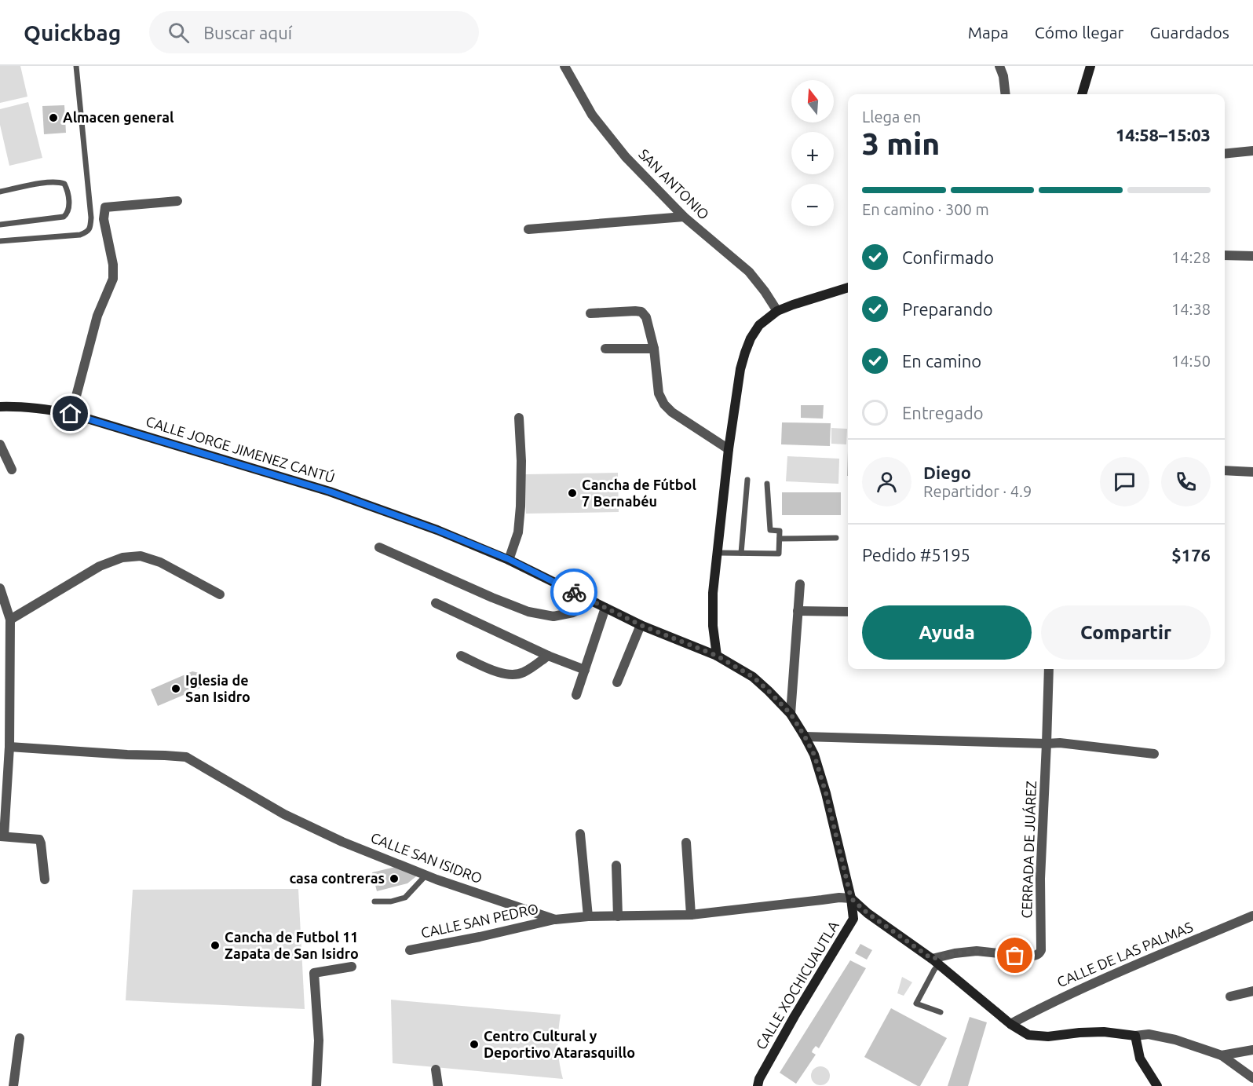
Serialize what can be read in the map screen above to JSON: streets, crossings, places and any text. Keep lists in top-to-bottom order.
{
  "streets": {
    "street": [
      "SAN ANTONIO",
      "CALLE JORGE JIMENEZ CANTÚ",
      "CERRADA DE JUÁREZ",
      "CALLE SAN ISIDRO",
      "CALLE SAN PEDRO",
      "CALLE DE LAS PALMAS",
      "CALLE XOCHICUAUTLA"
    ]
  },
  "crossings": [
    ["CALLE JORGE JIMENEZ CANTÚ", "CALLE SAN ISIDRO"],
    ["CALLE JORGE JIMENEZ CANTÚ", "CALLE XOCHICUAUTLA"],
    ["CALLE SAN ISIDRO", "CALLE SAN PEDRO"],
    ["CALLE SAN ISIDRO", "CALLE XOCHICUAUTLA"]
  ],
  "places": [
    "Almacen general",
    "Cancha de Fútbol 7 Bernabéu",
    "Iglesia de San Isidro",
    "casa contreras",
    "Cancha de Futbol 11 Zapata de San Isidro",
    "Centro Cultural y Deportivo Atarasquillo"
  ],
  "north": "top",
  "page": {
    "header": "Quickbag",
    "search": "Buscar aquí",
    "nav": ["Mapa", "Cómo llegar", "Guardados"],
    "map_buttons": ["+", "−"],
    "heading": ["3 min", "Llega en", "14:58–15:03"],
    "panel": [
      "Diego",
      "Repartidor · 4.9",
      "Pedido #5195",
      "$176"
    ],
    "bar": "En camino · 300 m",
    "list": [
      ["Confirmado", "14:28"],
      ["Preparando", "14:38"],
      ["En camino", "14:50"],
      "Entregado"
    ],
    "buttons": ["Ayuda", "Compartir"]
  }
}
